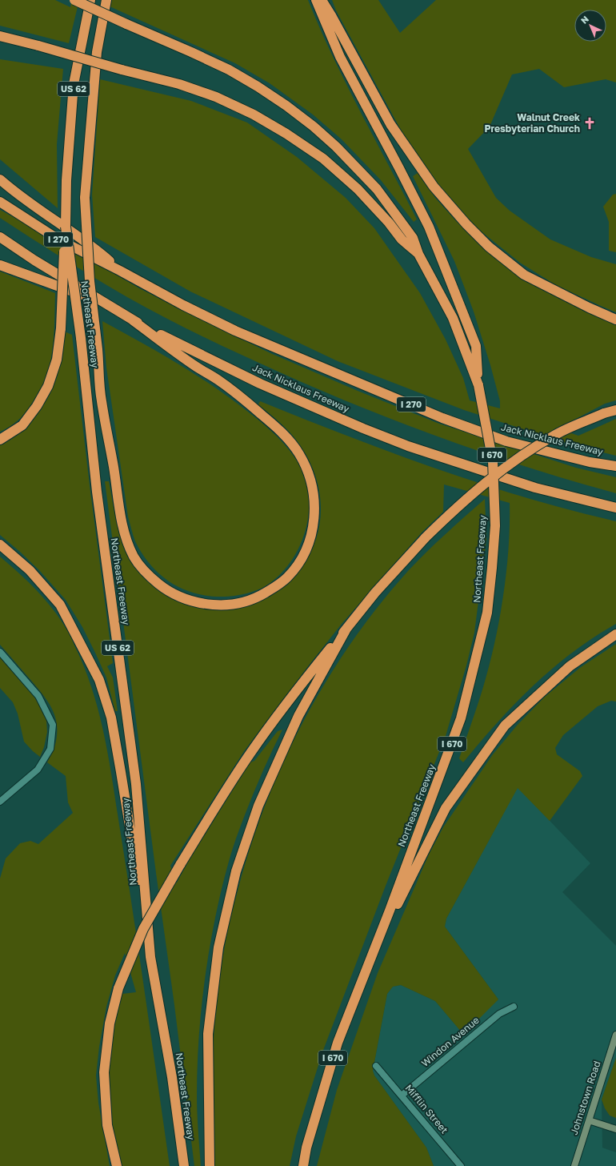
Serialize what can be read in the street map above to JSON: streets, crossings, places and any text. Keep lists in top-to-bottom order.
{
  "streets": {
    "highway": [
      "US 62",
      "I 270",
      "Northeast Freeway",
      "Jack Nicklaus Freeway",
      "I 670"
    ],
    "main road": ["Johnstown Road"],
    "street": ["Windon Avenue", "Mifflin Street"]
  },
  "crossings": [
    ["Windon Avenue", "Mifflin Street"]
  ],
  "places": {
    "church": ["Walnut Creek Presbyterian Church"]
  },
  "north": "top left"
}
